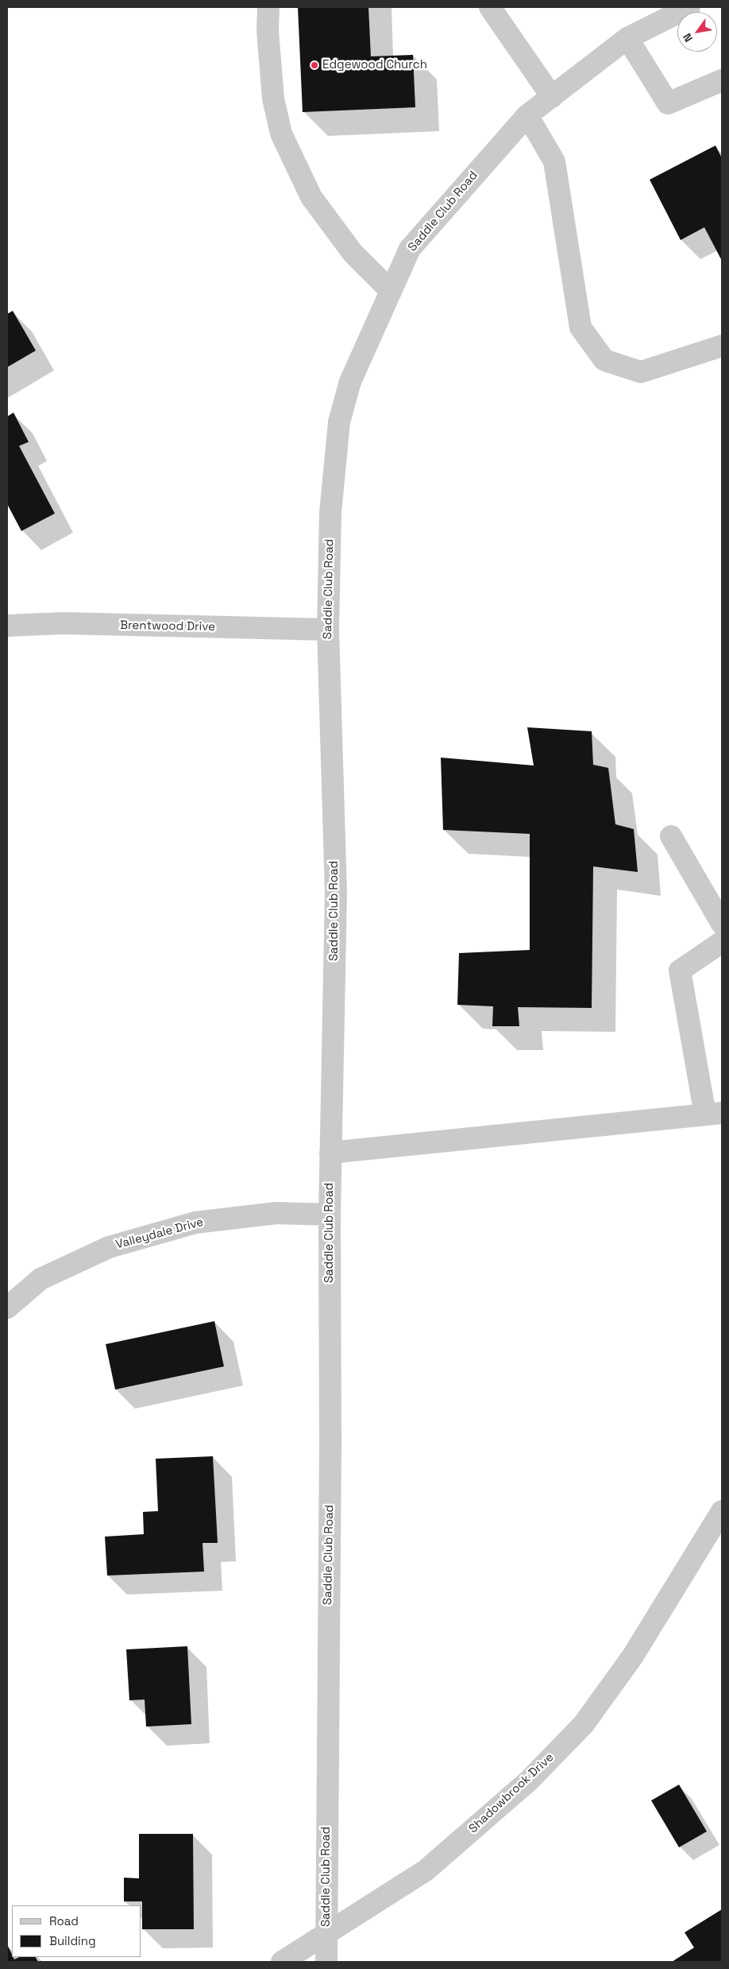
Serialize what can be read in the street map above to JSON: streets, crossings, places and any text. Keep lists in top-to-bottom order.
{
  "streets": {
    "street": [
      "Saddle Club Road",
      "Brentwood Drive",
      "Valleydale Drive",
      "Shadowbrook Drive"
    ]
  },
  "crossings": [
    ["Saddle Club Road", "Brentwood Drive"],
    ["Saddle Club Road", "Valleydale Drive"],
    ["Saddle Club Road", "Shadowbrook Drive"]
  ],
  "places": ["Edgewood Church"],
  "legend": ["Road", "Building"],
  "north": "bottom left"
}
